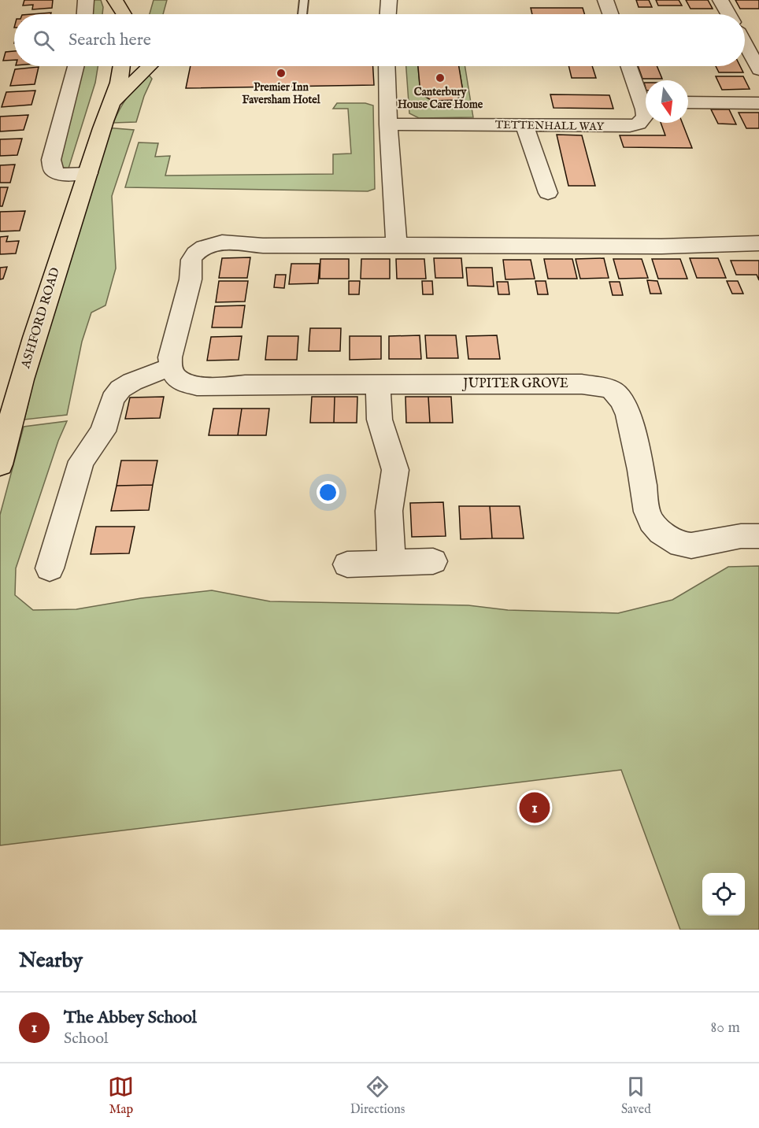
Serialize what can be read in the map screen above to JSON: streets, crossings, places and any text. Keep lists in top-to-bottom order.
{
  "streets": {
    "main road": ["ASHFORD ROAD"],
    "street": ["TETTENHALL WAY", "JUPITER GROVE"]
  },
  "places": ["Premier Inn Faversham Hotel", "Canterbury House Care Home"],
  "north": "bottom",
  "page": {
    "search": "Search here",
    "pins": "1",
    "heading": "Nearby",
    "list": [
      {
        "mark": "1",
        "name": "The Abbey School",
        "note": "School",
        "value": "80 m"
      }
    ],
    "nav": ["Map", "Directions", "Saved"]
  }
}
